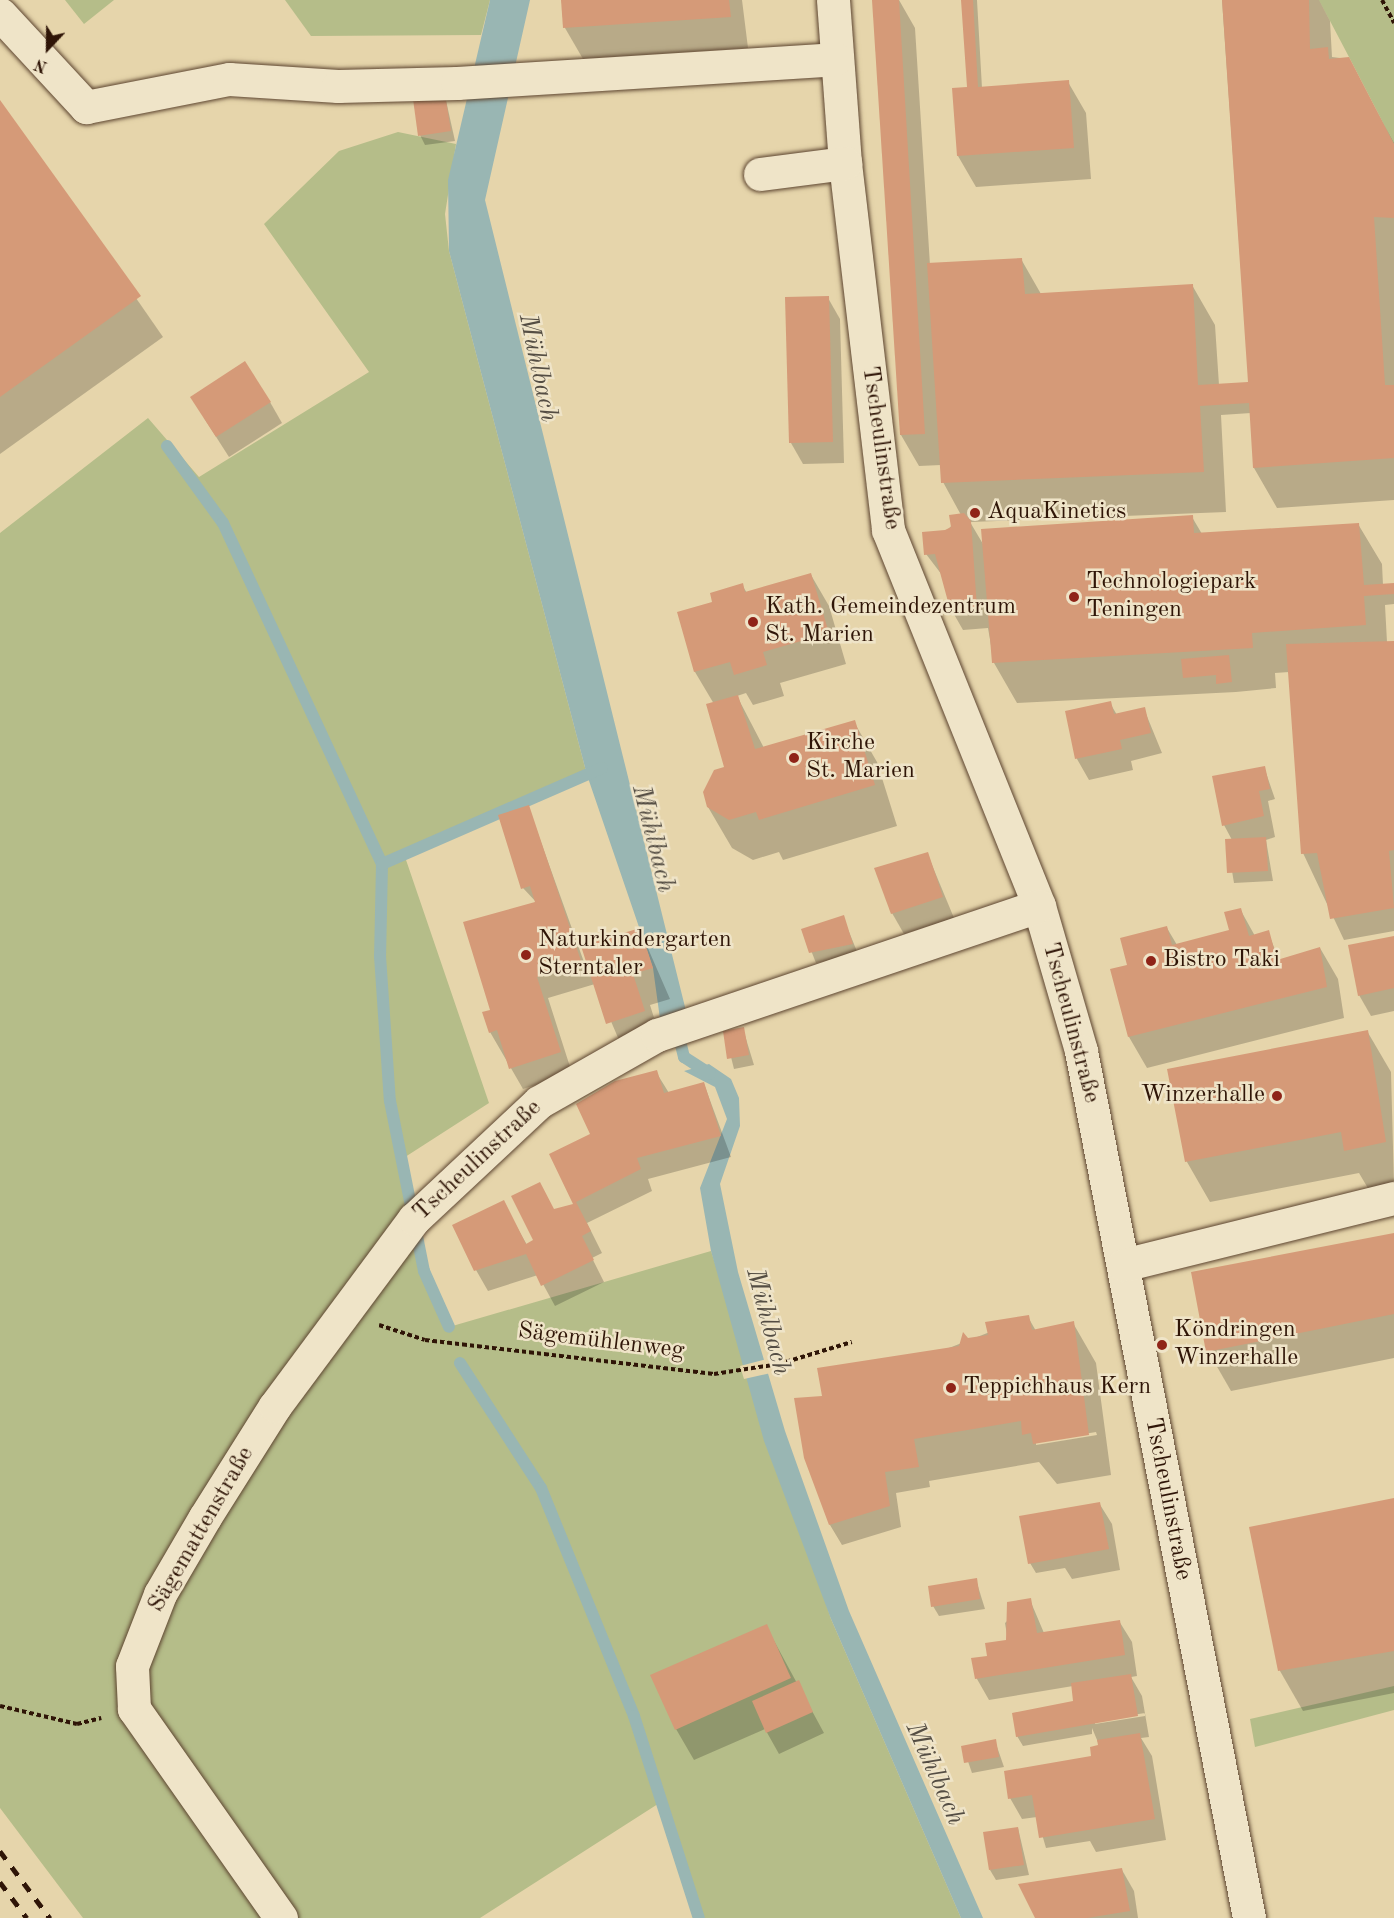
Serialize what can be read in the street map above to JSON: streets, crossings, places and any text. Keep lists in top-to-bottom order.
{
  "streets": {
    "street": ["Tscheulinstraße", "Sägemattenstraße"],
    "path": ["Sägemühlenweg"]
  },
  "crossings": [
    ["Tscheulinstraße", "Sägemattenstraße"],
    ["Sägemühlenweg", "Sägemattenstraße"]
  ],
  "water": ["Mühlbach"],
  "places": [
    "AquaKinetics",
    "Technologiepark Teningen",
    "Kath. Gemeindezentrum St. Marien",
    "Kirche St. Marien",
    "Naturkindergarten Sterntaler",
    "Bistro Taki",
    "Winzerhalle",
    "Köndringen Winzerhalle",
    "Teppichhaus Kern"
  ],
  "north": "bottom"
}
